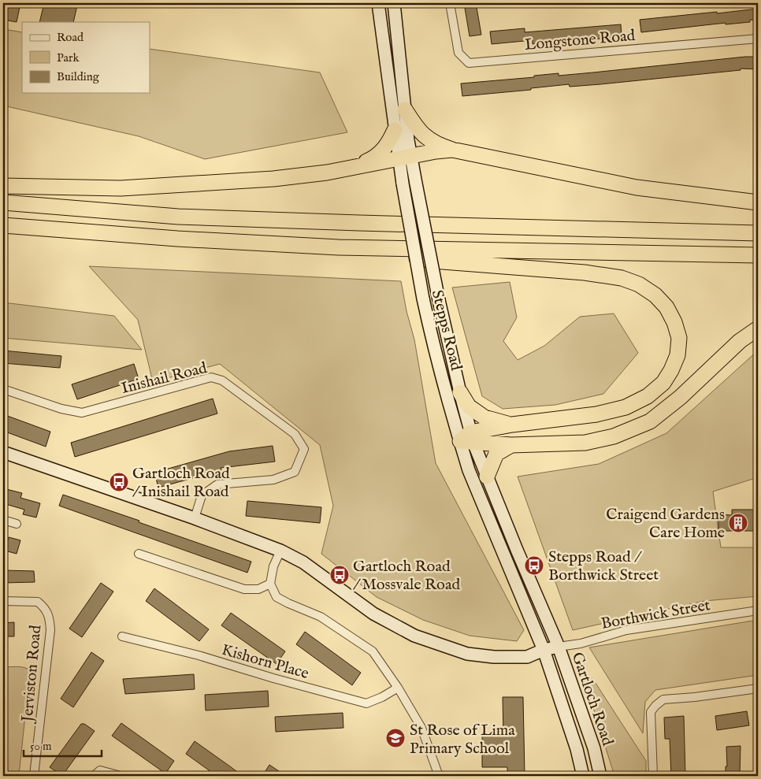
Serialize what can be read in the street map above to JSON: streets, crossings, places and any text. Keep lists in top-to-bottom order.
{
  "streets": {
    "main road": ["Stepps Road", "Gartloch Road"],
    "street": [
      "Longstone Road",
      "Inishail Road",
      "Borthwick Street",
      "Kishorn Place",
      "Jerviston Road"
    ]
  },
  "crossings": [
    ["Stepps Road", "Borthwick Street"],
    ["Stepps Road", "Gartloch Road"],
    ["Inishail Road", "Gartloch Road"],
    ["Borthwick Street", "Gartloch Road"]
  ],
  "places": {
    "bus stop": ["Gartloch Road / Inishail Road", "Stepps Road / Borthwick Street", "Gartloch Road / Mossvale Road"],
    "building": ["Craigend Gardens Care Home"],
    "school or university": ["St Rose of Lima Primary School"]
  },
  "legend": ["Road", "Park", "Building"],
  "scale_bar": "50 m"
}
